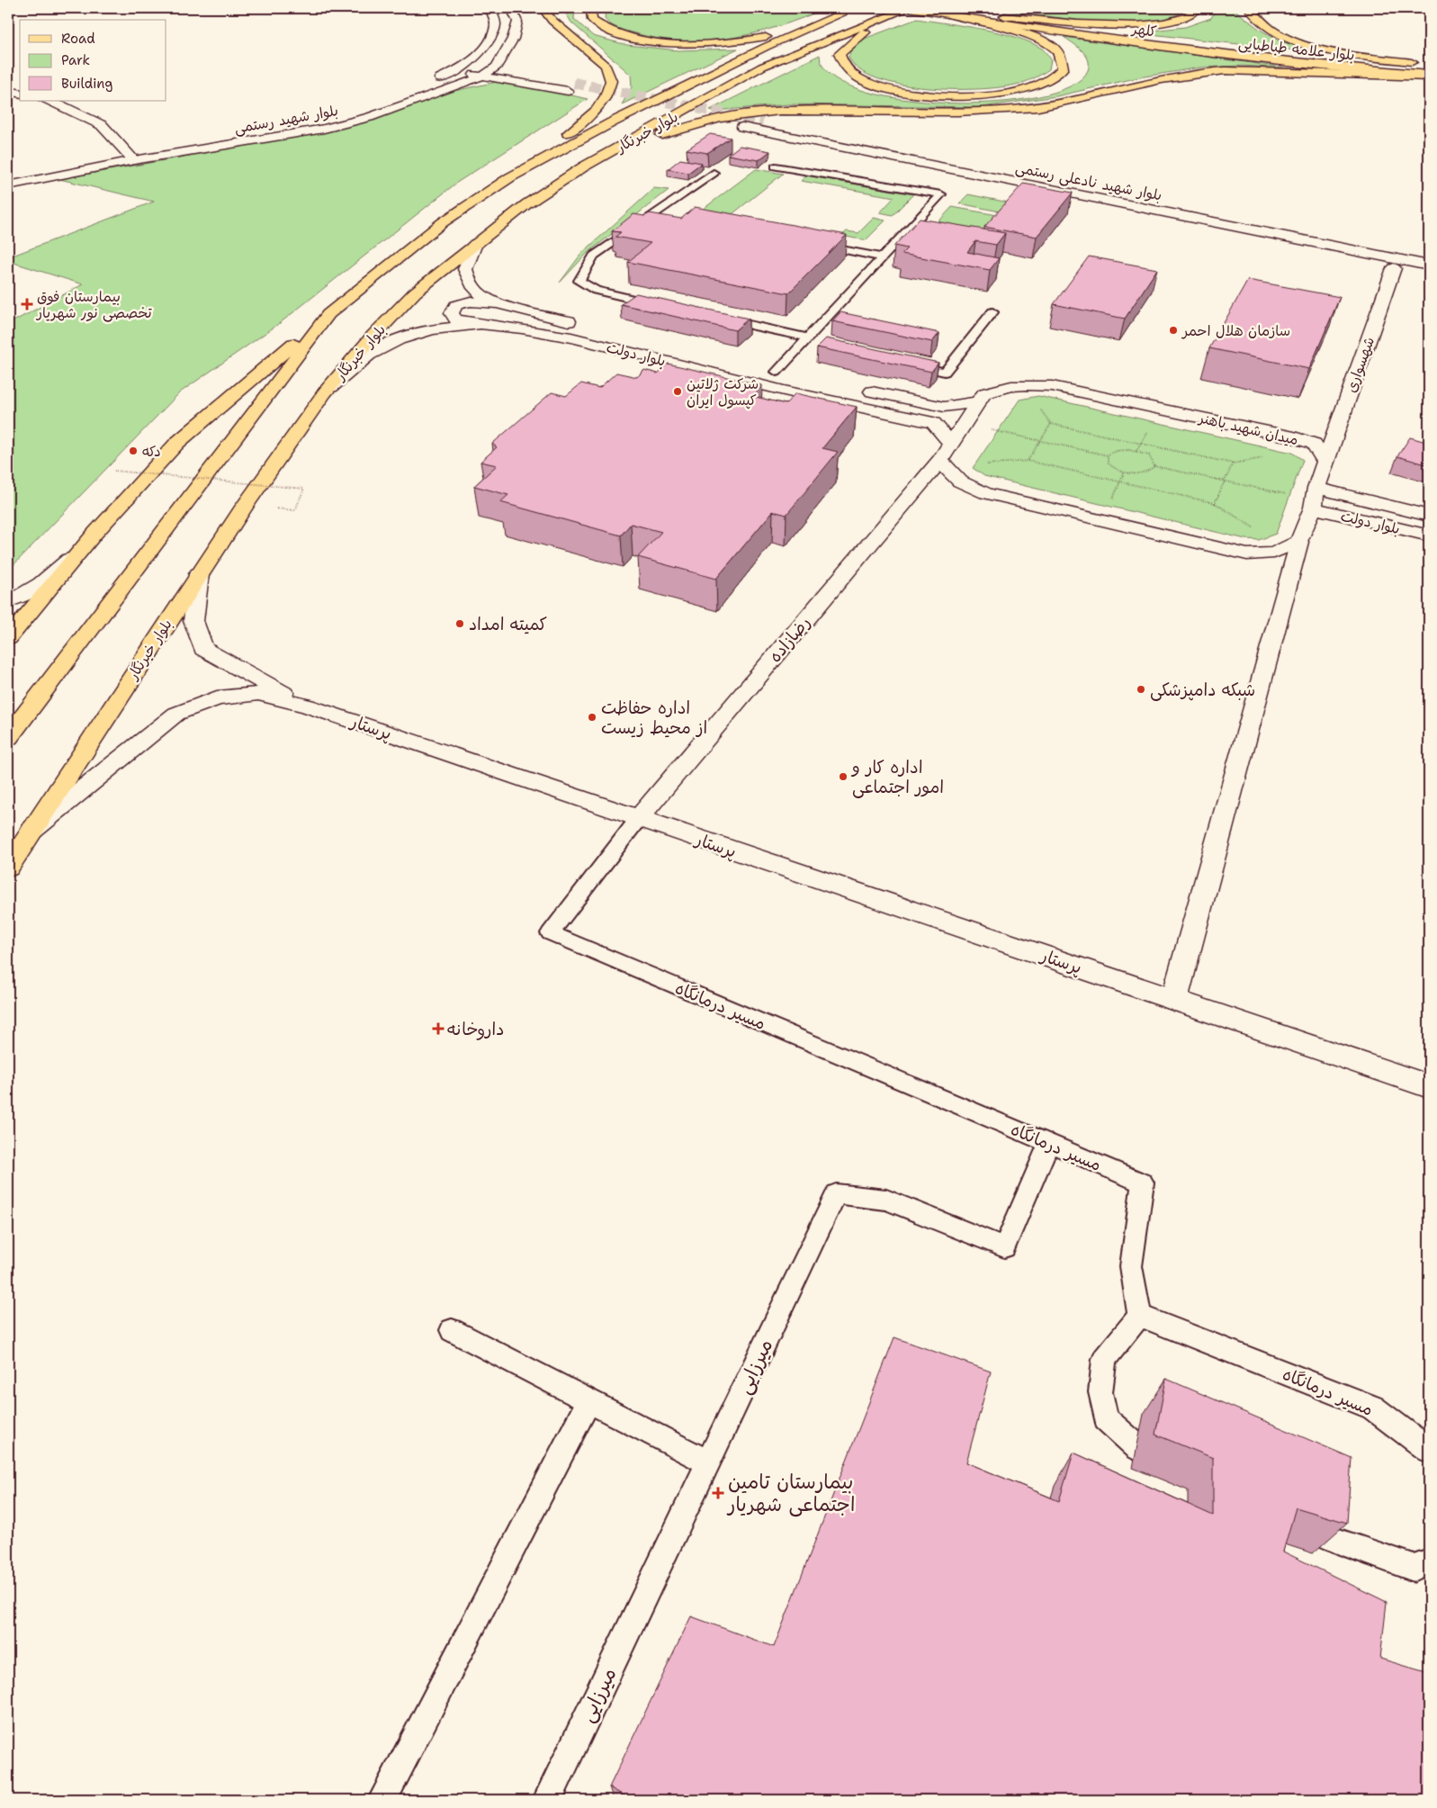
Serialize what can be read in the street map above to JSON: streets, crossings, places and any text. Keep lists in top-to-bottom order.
{
  "streets": {
    "main road": ["کلهر", "بلوار علامه طباطبایی", "بلوار خبرنگار"],
    "street": [
      "بلوار شهید رستمی",
      "بلوار شهید نادعلی رستمی",
      "بلوار دولت",
      "شهسواری",
      "میدان شهید باهنر",
      "رضازاده",
      "پرستار"
    ],
    "lane": ["مسیر درمانگاه", "میرزایی"]
  },
  "crossings": [
    ["کلهر", "بلوار علامه طباطبایی"],
    ["کلهر", "بلوار خبرنگار"],
    ["بلوار خبرنگار", "بلوار دولت"],
    ["بلوار خبرنگار", "پرستار"],
    ["بلوار دولت", "میدان شهید باهنر"],
    ["شهسواری", "میدان شهید باهنر"],
    ["میدان شهید باهنر", "رضازاده"],
    ["رضازاده", "پرستار"],
    ["رضازاده", "مسیر درمانگاه"],
    ["پرستار", "مسیر درمانگاه"],
    ["مسیر درمانگاه", "میرزایی"]
  ],
  "places": {
    "health": ["بیمارستان فوق تخصصی نور شهریار", "داروخانه", "بیمارستان تامین اجتماعی شهریار"],
    "other": [
      "سازمان هلال احمر",
      "شرکت ژلاتین کپسول ایران",
      "دکه",
      "کمیته امداد",
      "شبکه دامپزشکی",
      "اداره حفاظت از محیط زیست",
      "اداره کار و امور اجتماعی"
    ]
  },
  "legend": ["Road", "Park", "Building"]
}
